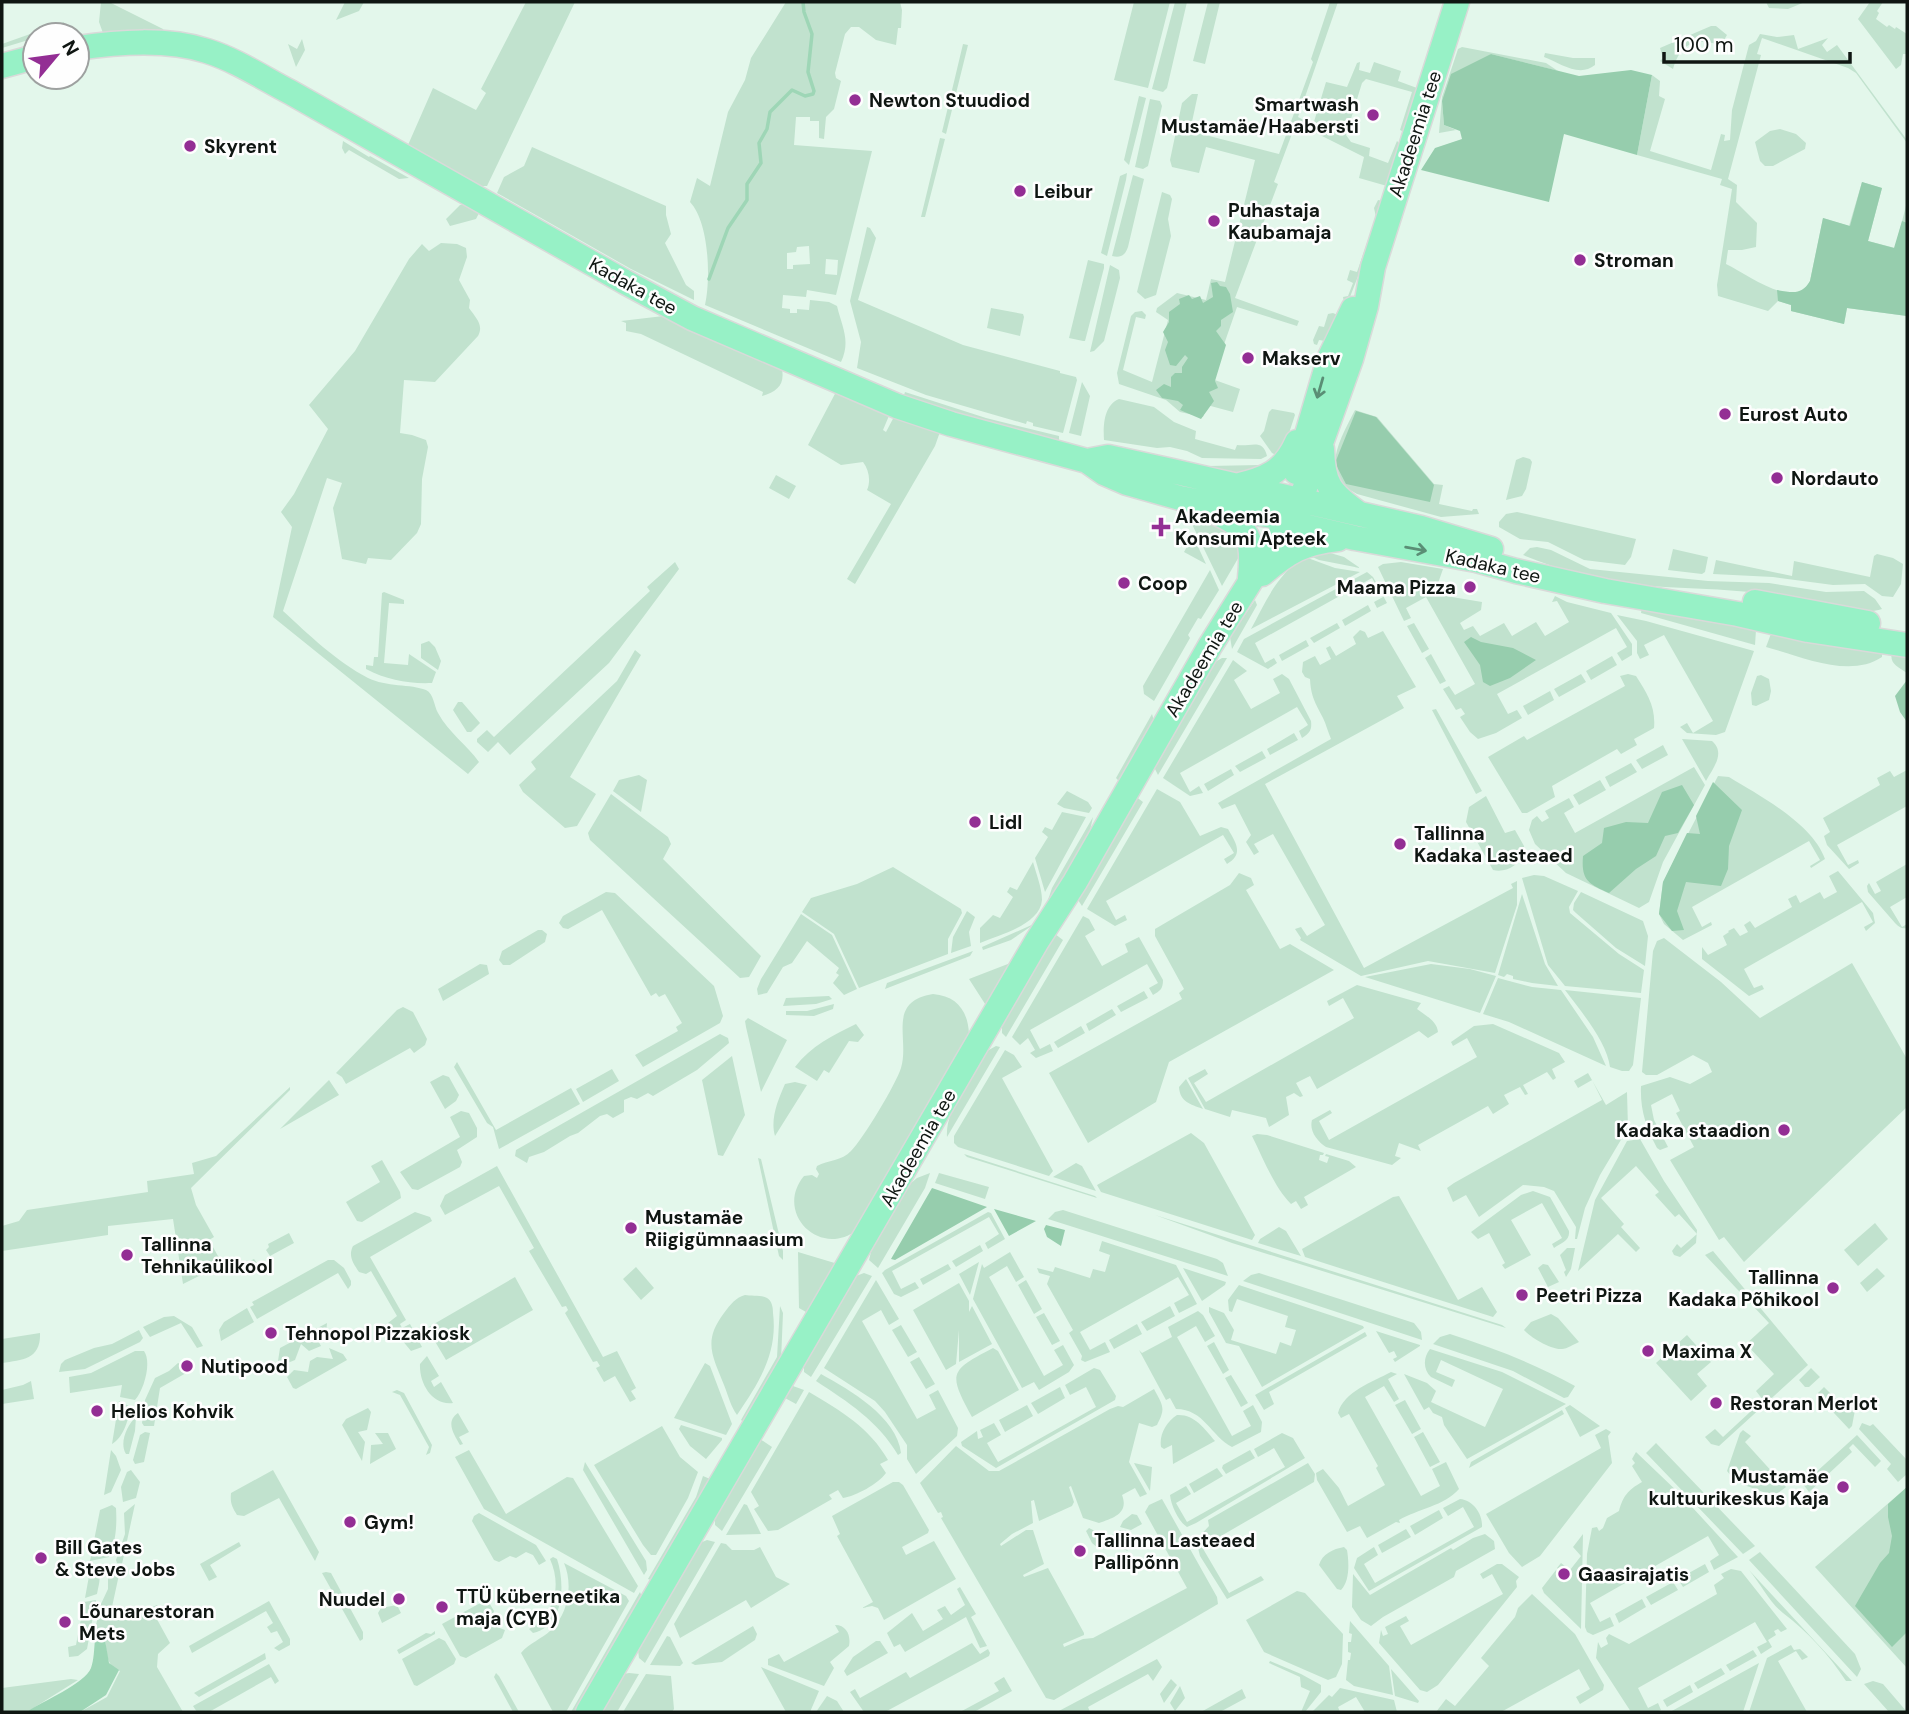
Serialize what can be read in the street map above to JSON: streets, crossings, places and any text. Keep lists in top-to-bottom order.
{
  "streets": {
    "main road": ["Akadeemia tee", "Kadaka tee"]
  },
  "crossings": [
    ["Akadeemia tee", "Kadaka tee"]
  ],
  "places": {
    "other": [
      "Newton Stuudiod",
      "Smartwash Mustamäe/Haabersti",
      "Skyrent",
      "Leibur",
      "Puhastaja Kaubamaja",
      "Stroman",
      "Makserv",
      "Eurost Auto",
      "Nordauto",
      "Coop",
      "Maama Pizza",
      "Lidl",
      "Tallinna Kadaka Lasteaed",
      "Kadaka staadion",
      "Mustamäe Riigigümnaasium",
      "Tallinna Tehnikaülikool",
      "Tallinna Kadaka Põhikool",
      "Peetri Pizza",
      "Tehnopol Pizzakiosk",
      "Maxima X",
      "Nutipood",
      "Restoran Merlot",
      "Helios Kohvik",
      "Mustamäe kultuurikeskus Kaja",
      "Gym!",
      "Tallinna Lasteaed Pallipõnn",
      "Bill Gates & Steve Jobs",
      "Gaasirajatis",
      "Nuudel",
      "TTÜ küberneetika maja (CYB)",
      "Lõunarestoran Mets"
    ],
    "health": ["Akadeemia Konsumi Apteek"]
  },
  "scale_bar": "100 m",
  "north": "top right"
}
